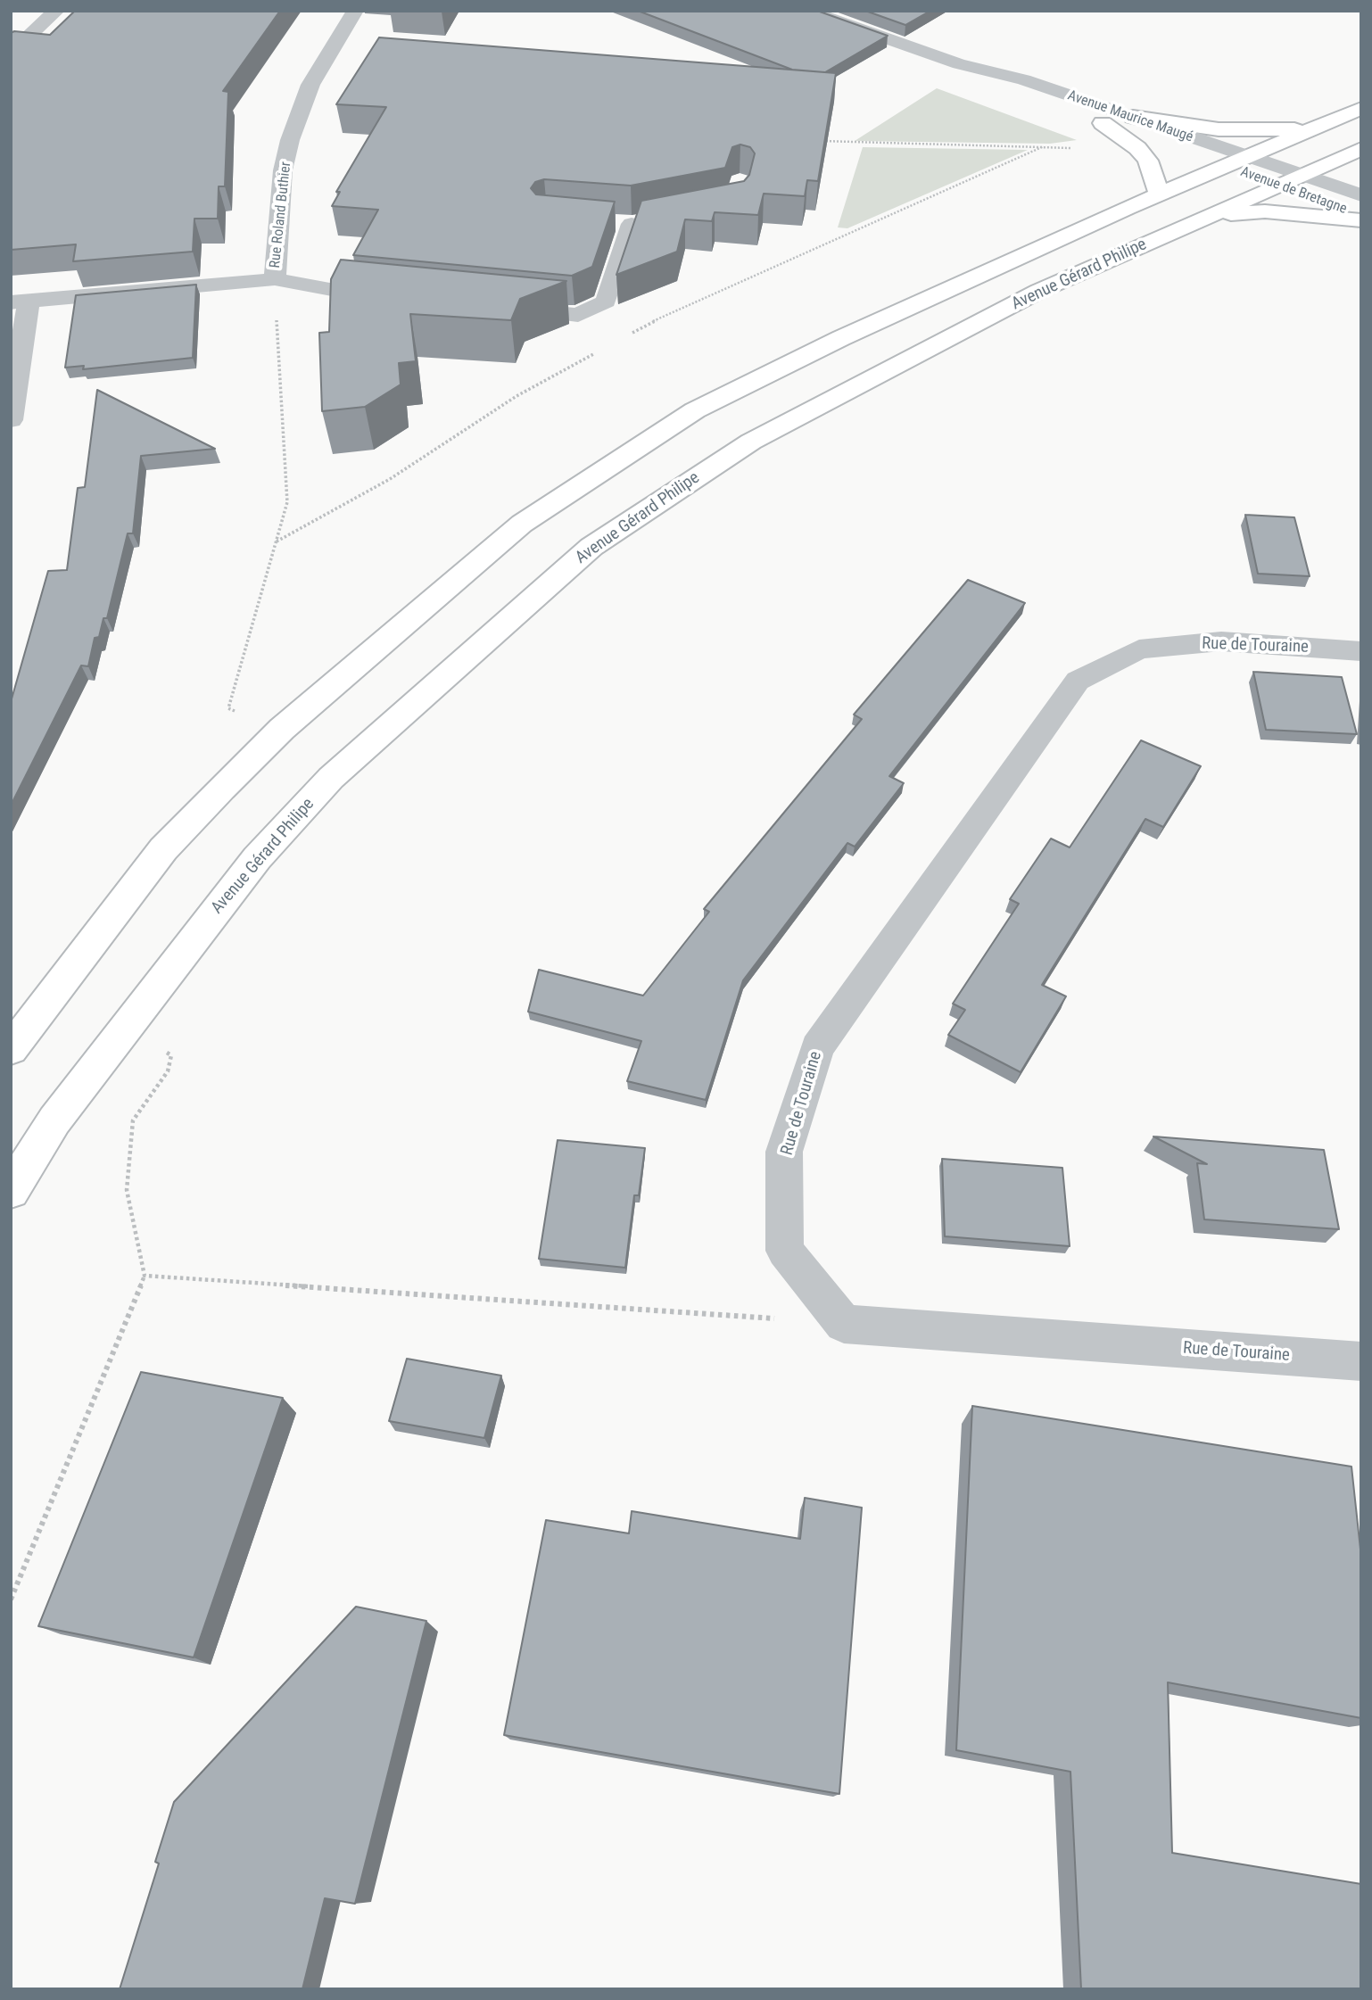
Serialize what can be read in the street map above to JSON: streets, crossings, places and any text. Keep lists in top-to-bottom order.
{
  "streets": {
    "main road": ["Avenue Gérard Philipe"],
    "street": [
      "Avenue Maurice Maugé",
      "Avenue de Bretagne",
      "Rue Roland Buthier",
      "Rue de Touraine"
    ]
  },
  "crossings": [
    ["Avenue Maurice Maugé", "Avenue de Bretagne"],
    ["Avenue de Bretagne", "Avenue Gérard Philipe"]
  ]
}
